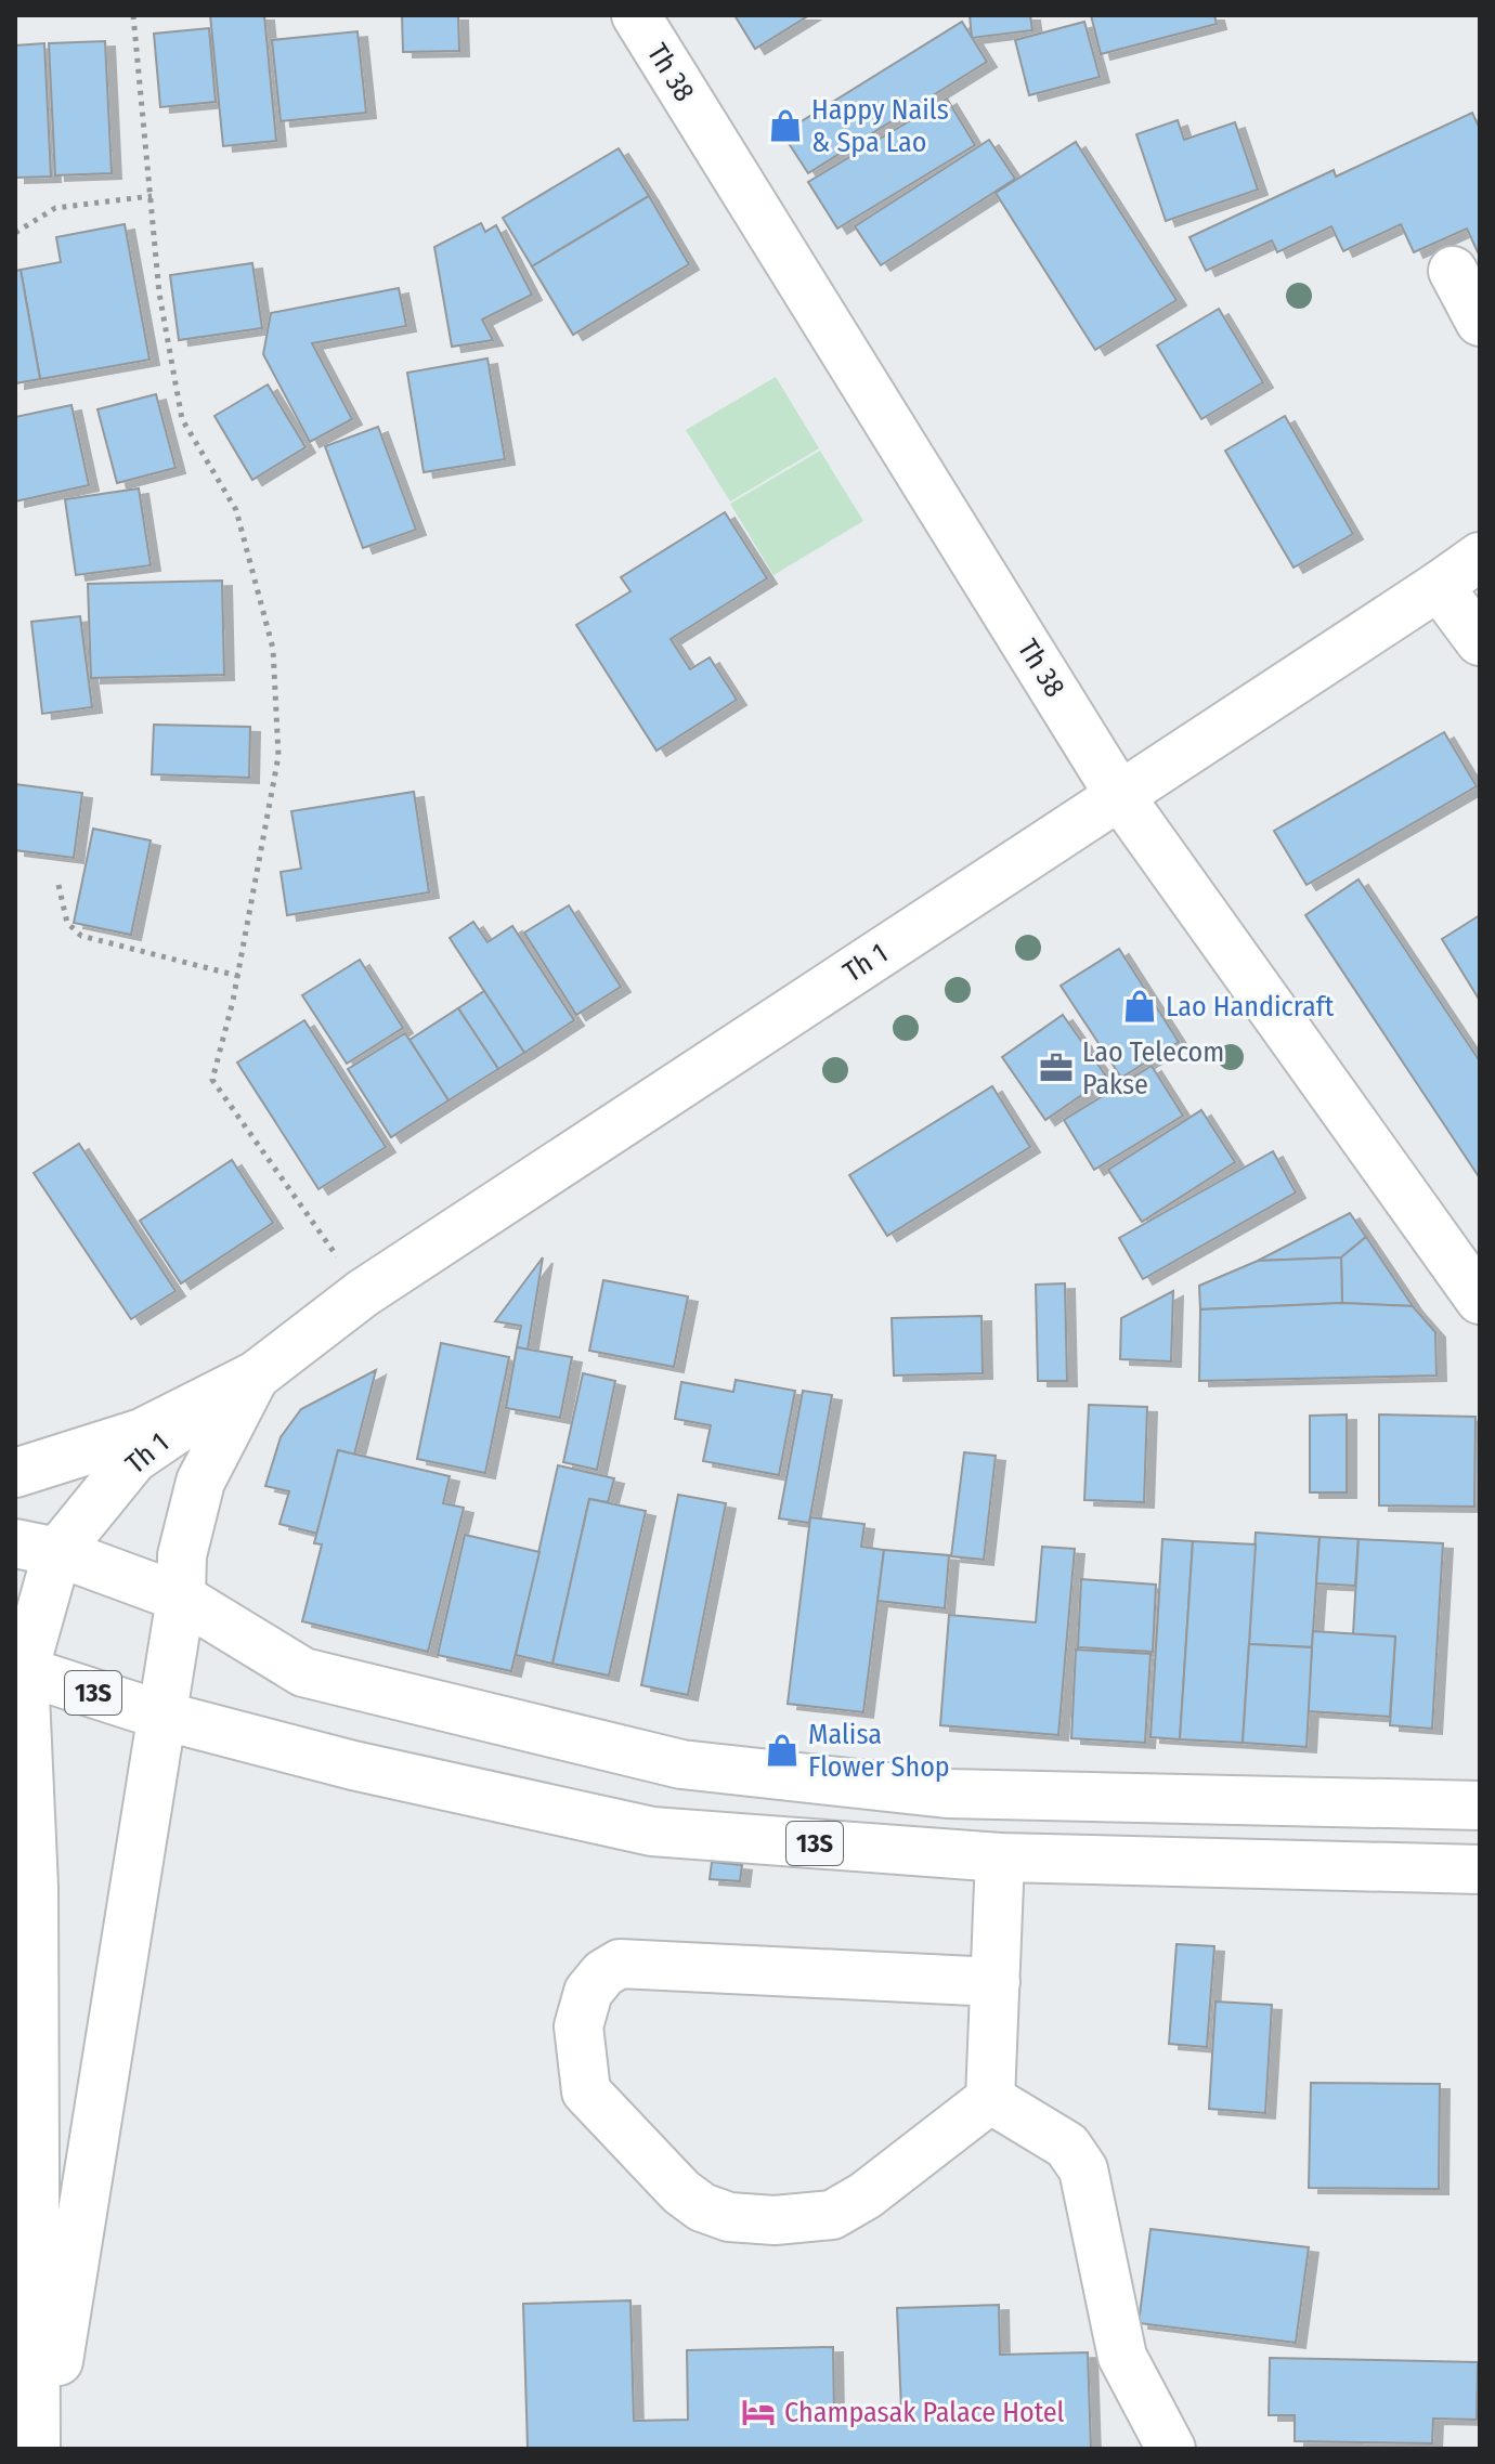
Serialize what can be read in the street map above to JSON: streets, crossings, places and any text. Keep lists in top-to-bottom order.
{
  "streets": {
    "main road": ["Th 38", "Th 1", "13S"]
  },
  "crossings": [
    ["Th 38", "Th 1"],
    ["Th 1", "13S"]
  ],
  "places": {
    "shop": ["Happy Nails & Spa Lao", "Lao Handicraft", "Malisa Flower Shop"],
    "office": ["Lao Telecom Pakse"],
    "hotel": ["Champasak Palace Hotel"]
  }
}
